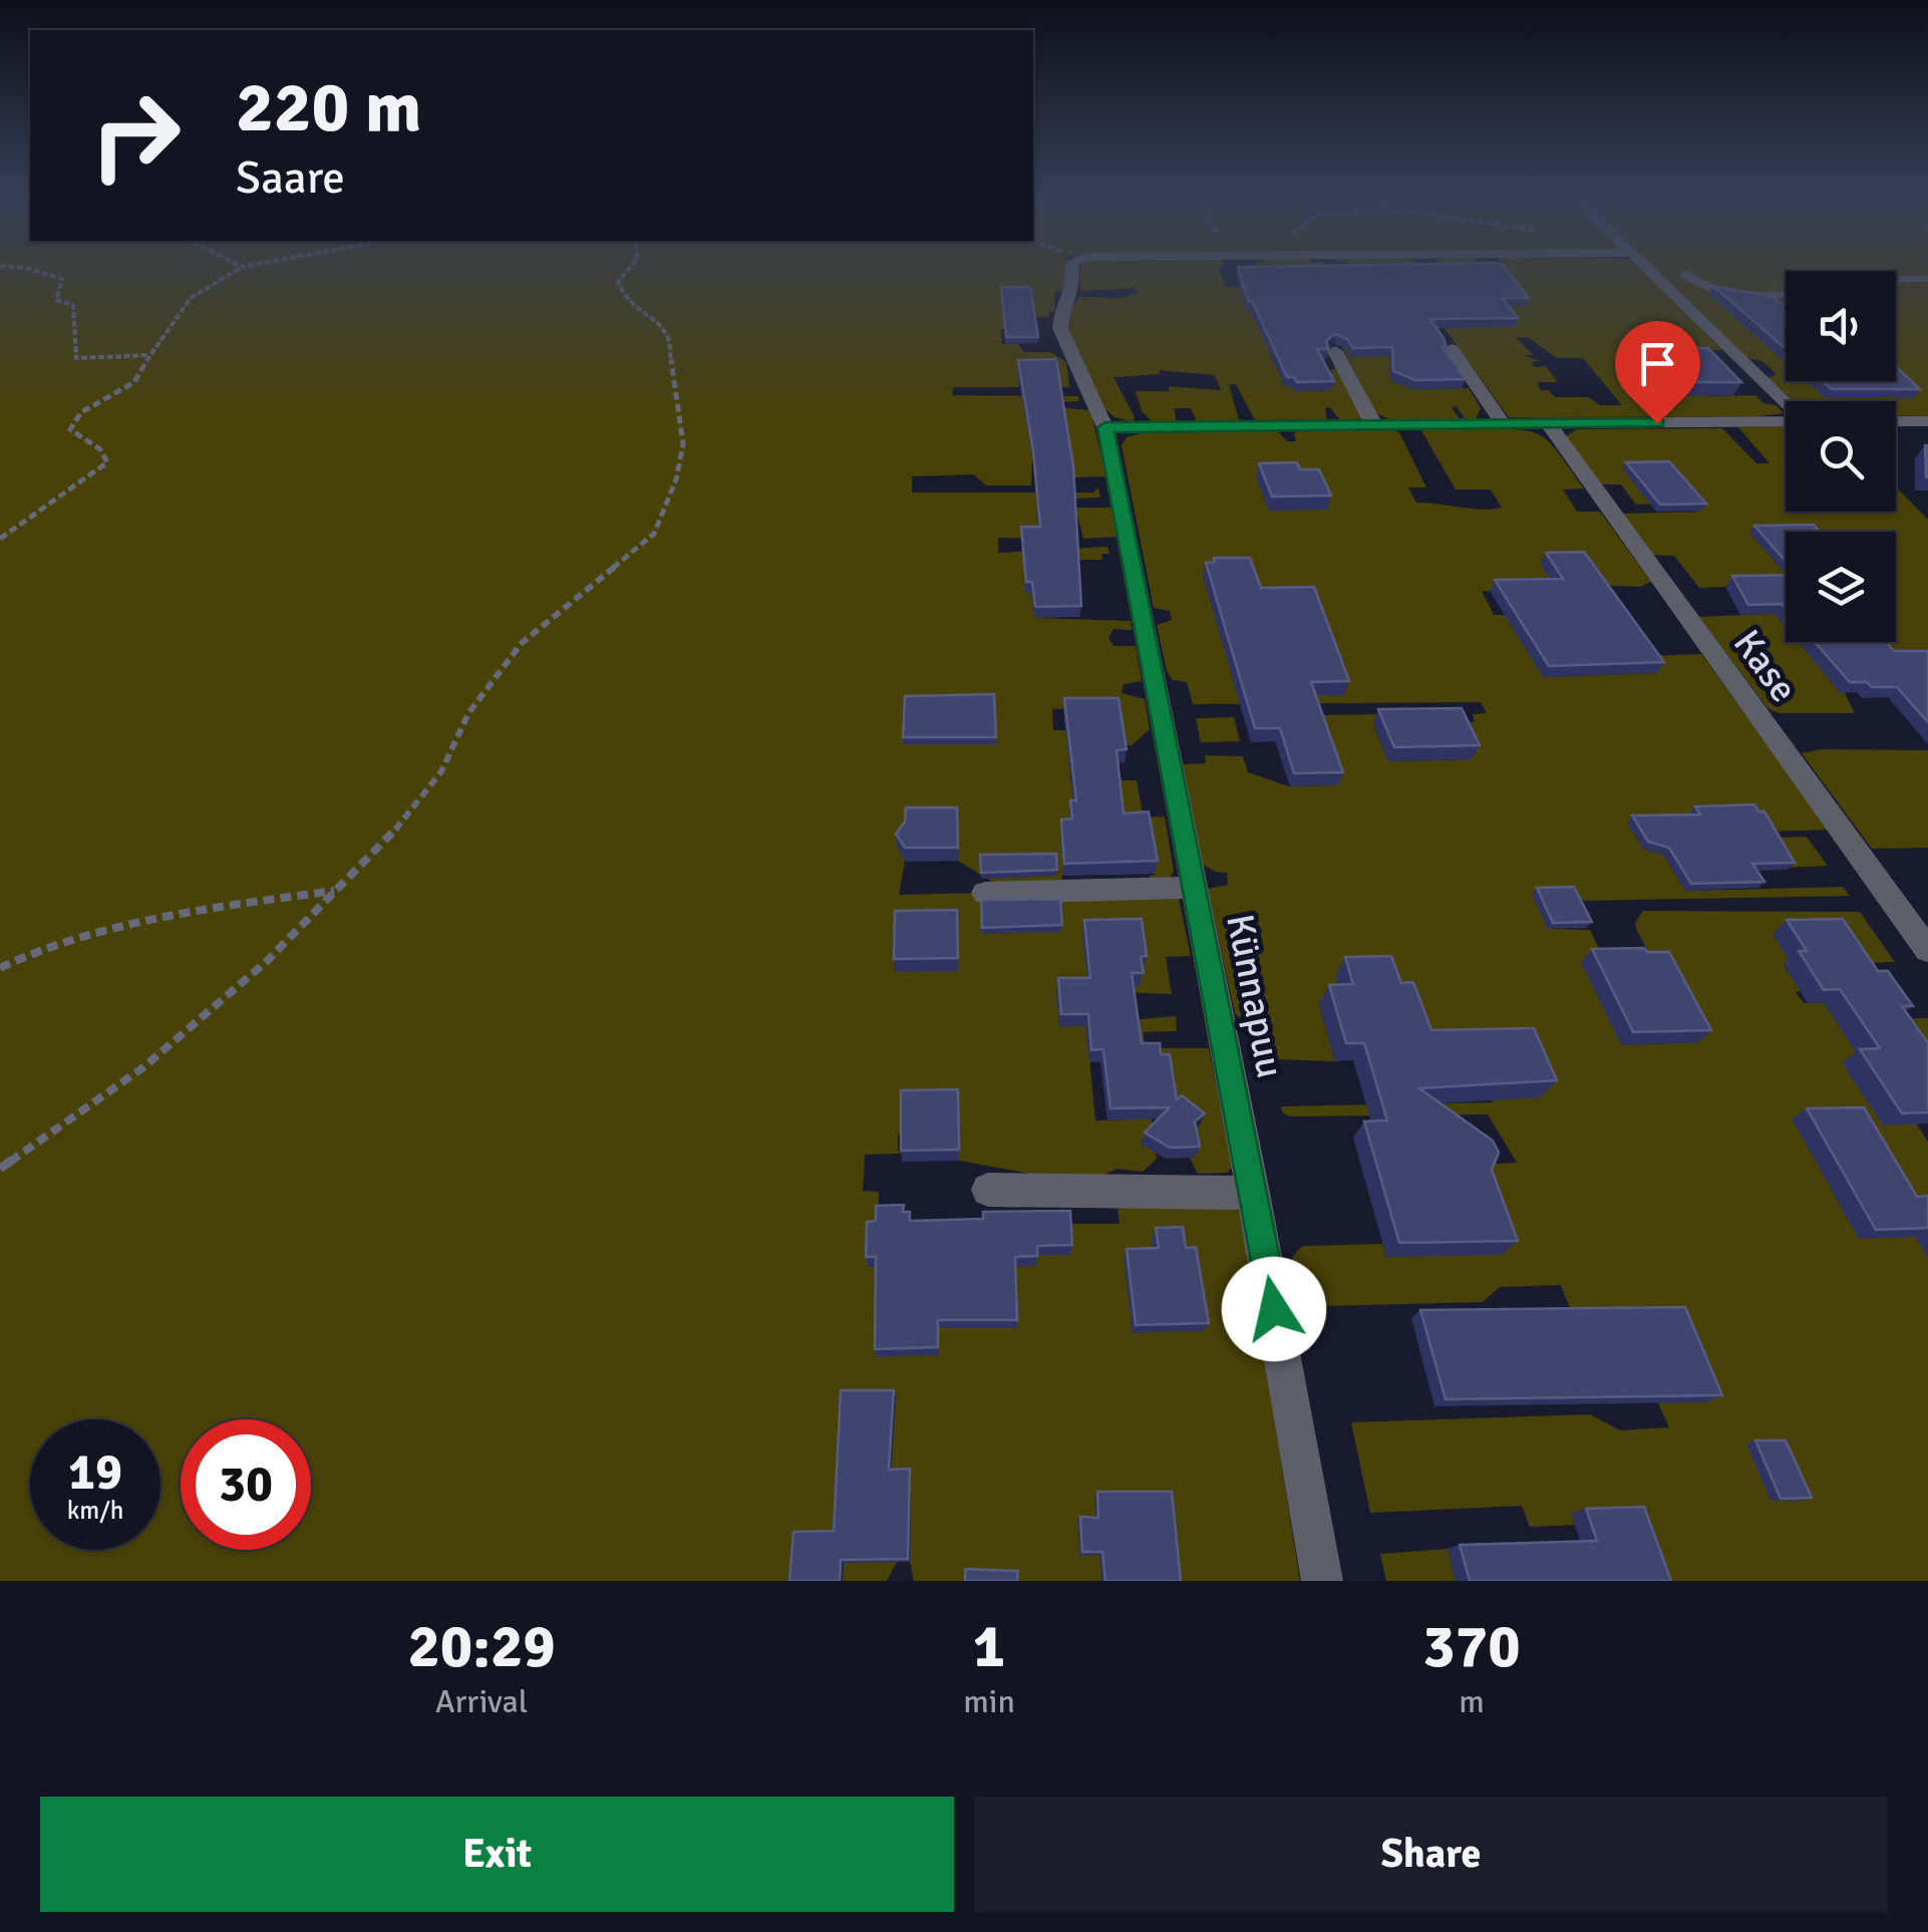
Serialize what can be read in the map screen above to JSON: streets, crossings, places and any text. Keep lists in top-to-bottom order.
{
  "streets": {
    "street": ["Kase", "Künnapuu"]
  },
  "page": {
    "turn": ["220 m", "Saare"],
    "speed": "19 km/h",
    "limit": "30",
    "eta": [
      "20:29",
      "Arrival",
      "1",
      "min",
      "370",
      "m"
    ],
    "buttons": ["Exit", "Share"]
  }
}
